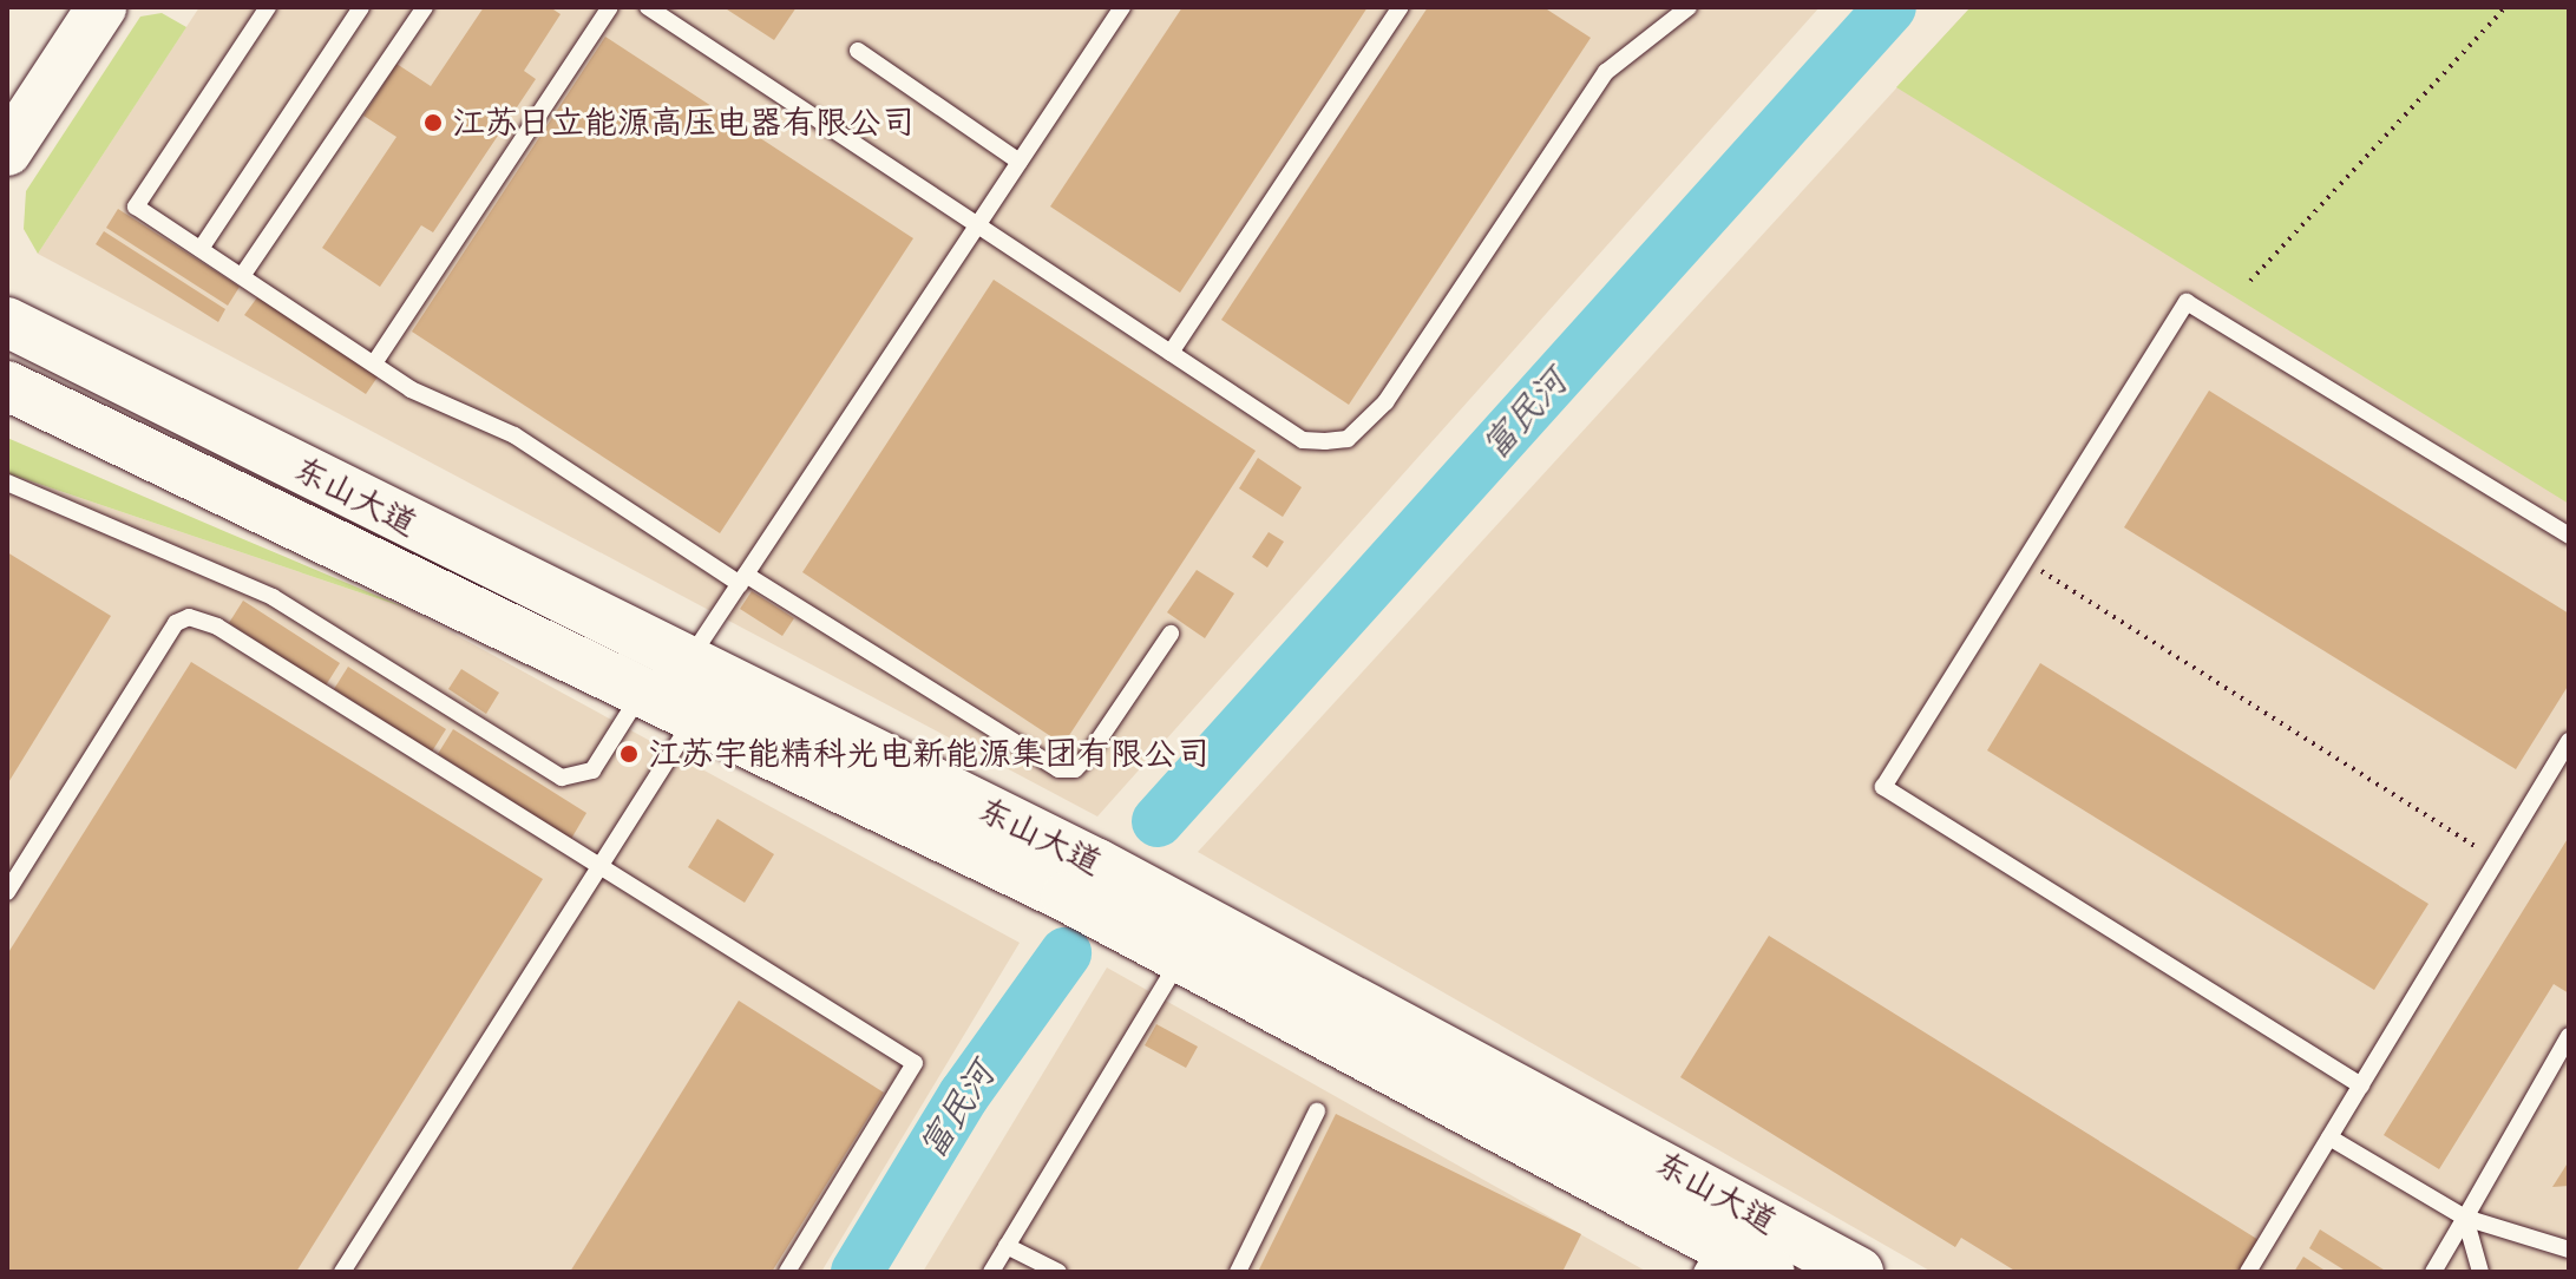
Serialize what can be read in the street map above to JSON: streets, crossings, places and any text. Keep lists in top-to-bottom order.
{
  "streets": {
    "main road": ["东山大道"]
  },
  "water": ["富民河"],
  "places": ["江苏日立能源高压电器有限公司", "江苏宇能精科光电新能源集团有限公司"]
}
